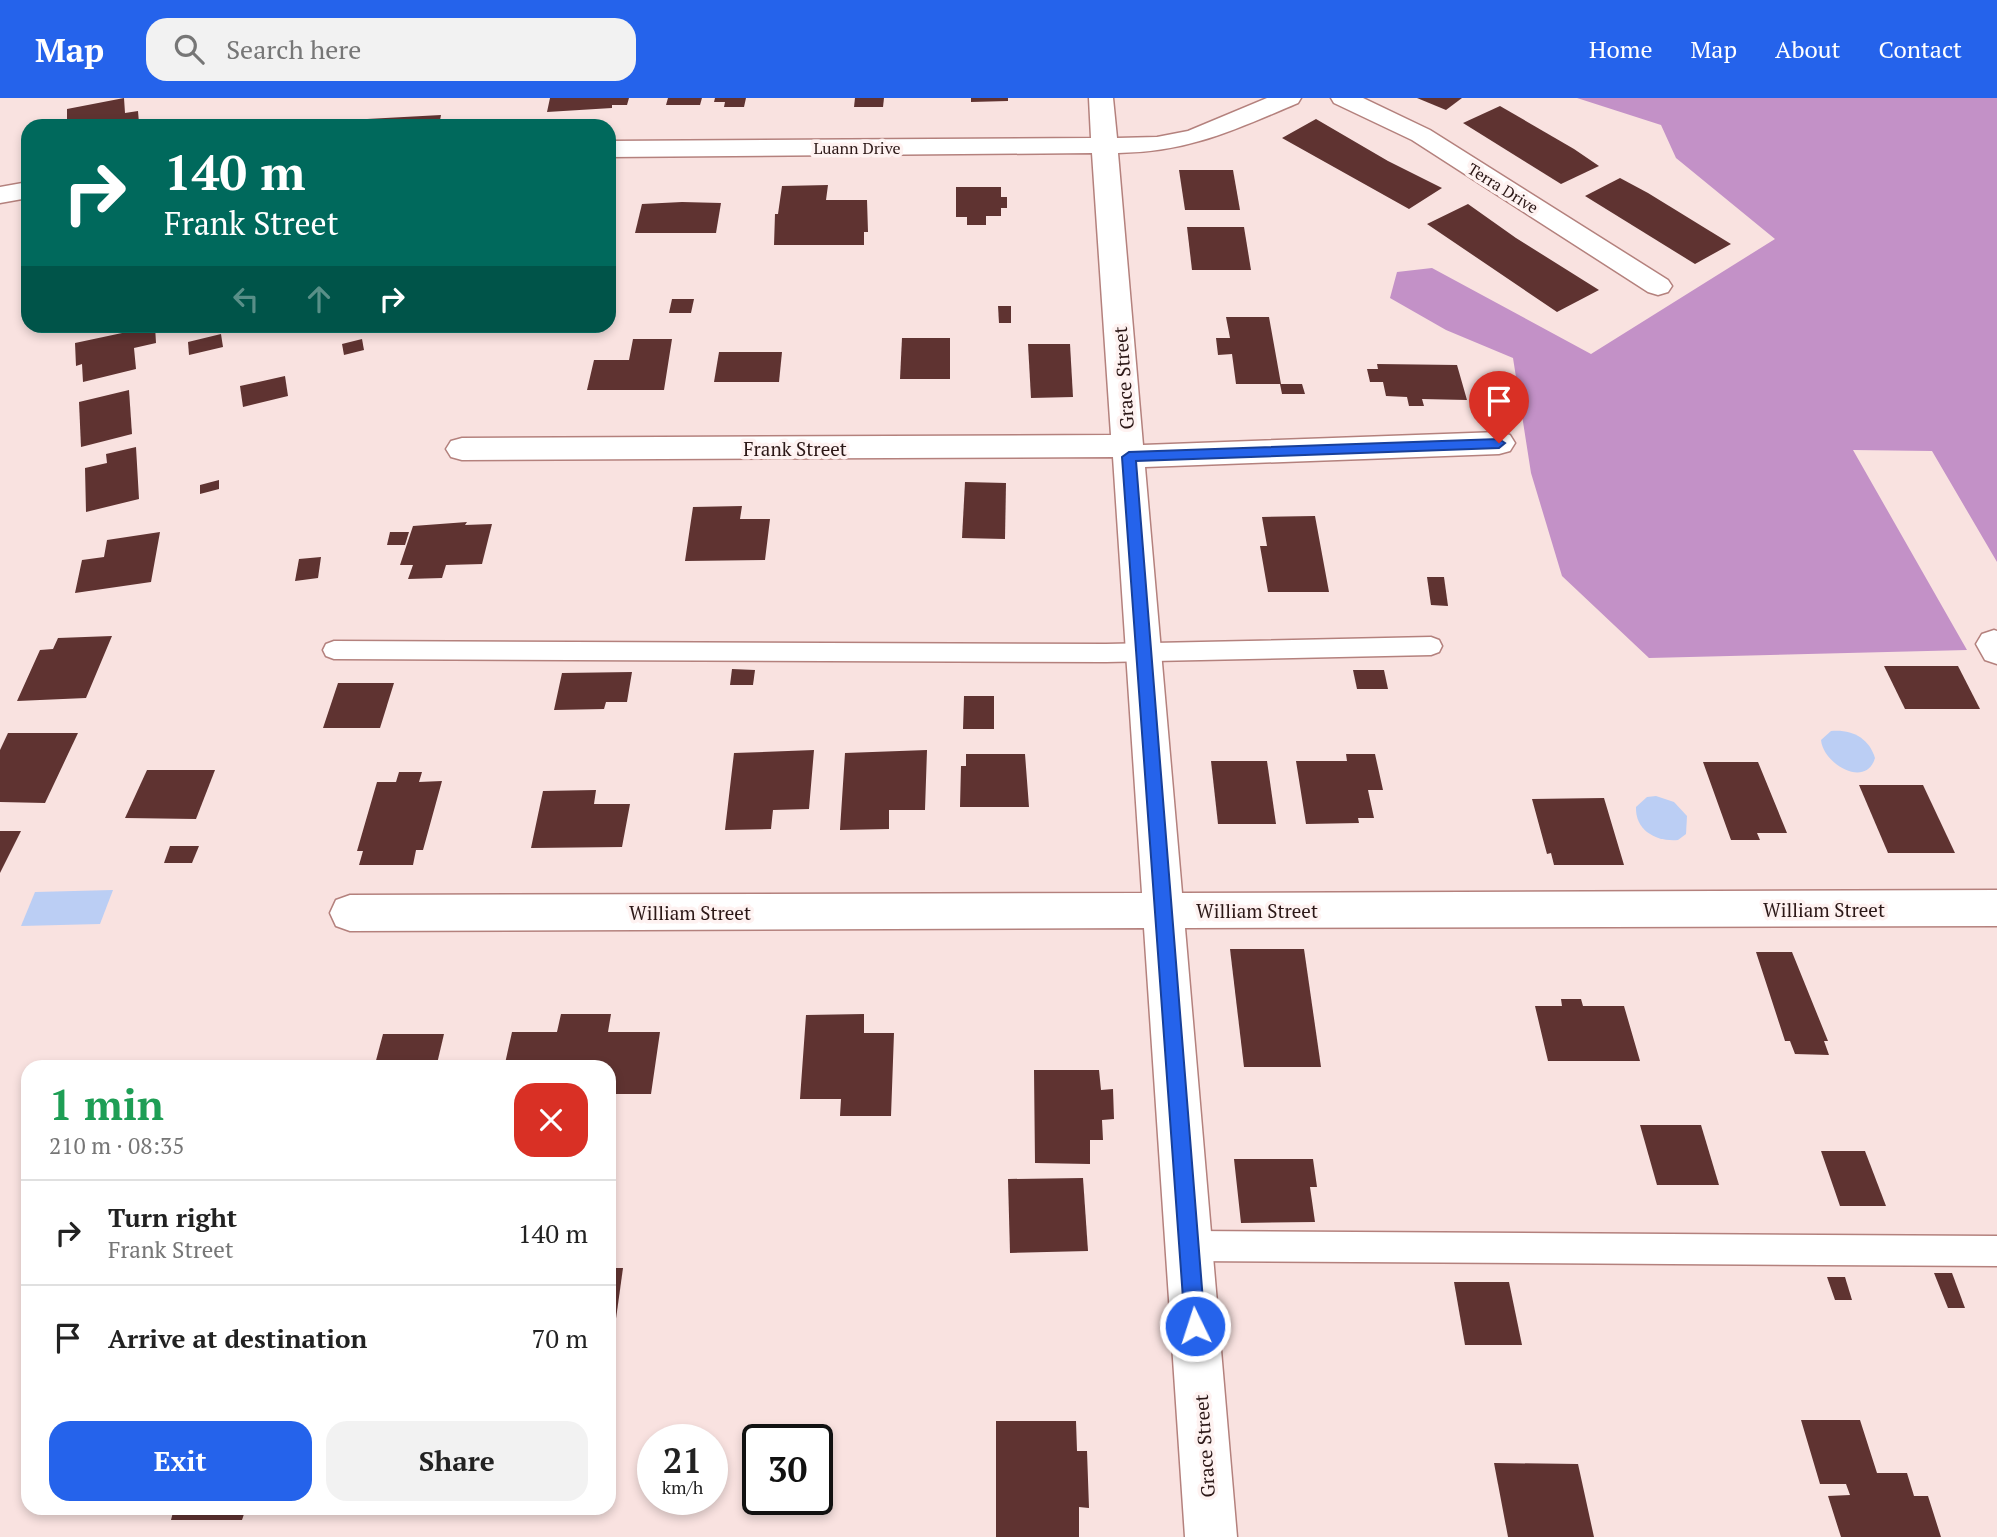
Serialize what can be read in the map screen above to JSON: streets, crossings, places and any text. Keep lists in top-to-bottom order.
{
  "streets": {
    "street": [
      "Luann Drive",
      "Terra Drive",
      "Grace Street",
      "Frank Street",
      "William Street"
    ]
  },
  "crossings": [
    ["Luann Drive", "Grace Street"],
    ["Grace Street", "Frank Street"],
    ["Grace Street", "William Street"]
  ],
  "page": {
    "header": "Map",
    "search": "Search here",
    "nav": [
      "Home",
      "Map",
      "About",
      "Contact"
    ],
    "turn": ["140 m", "Frank Street"],
    "heading": ["1 min", "210 m · 08:35"],
    "list": [
      {
        "name": "Turn right",
        "note": "Frank Street",
        "value": "140 m"
      },
      {
        "name": "Arrive at destination",
        "value": "70 m"
      }
    ],
    "buttons": ["Exit", "Share"],
    "speed": "21 km/h",
    "limit": "30"
  }
}
